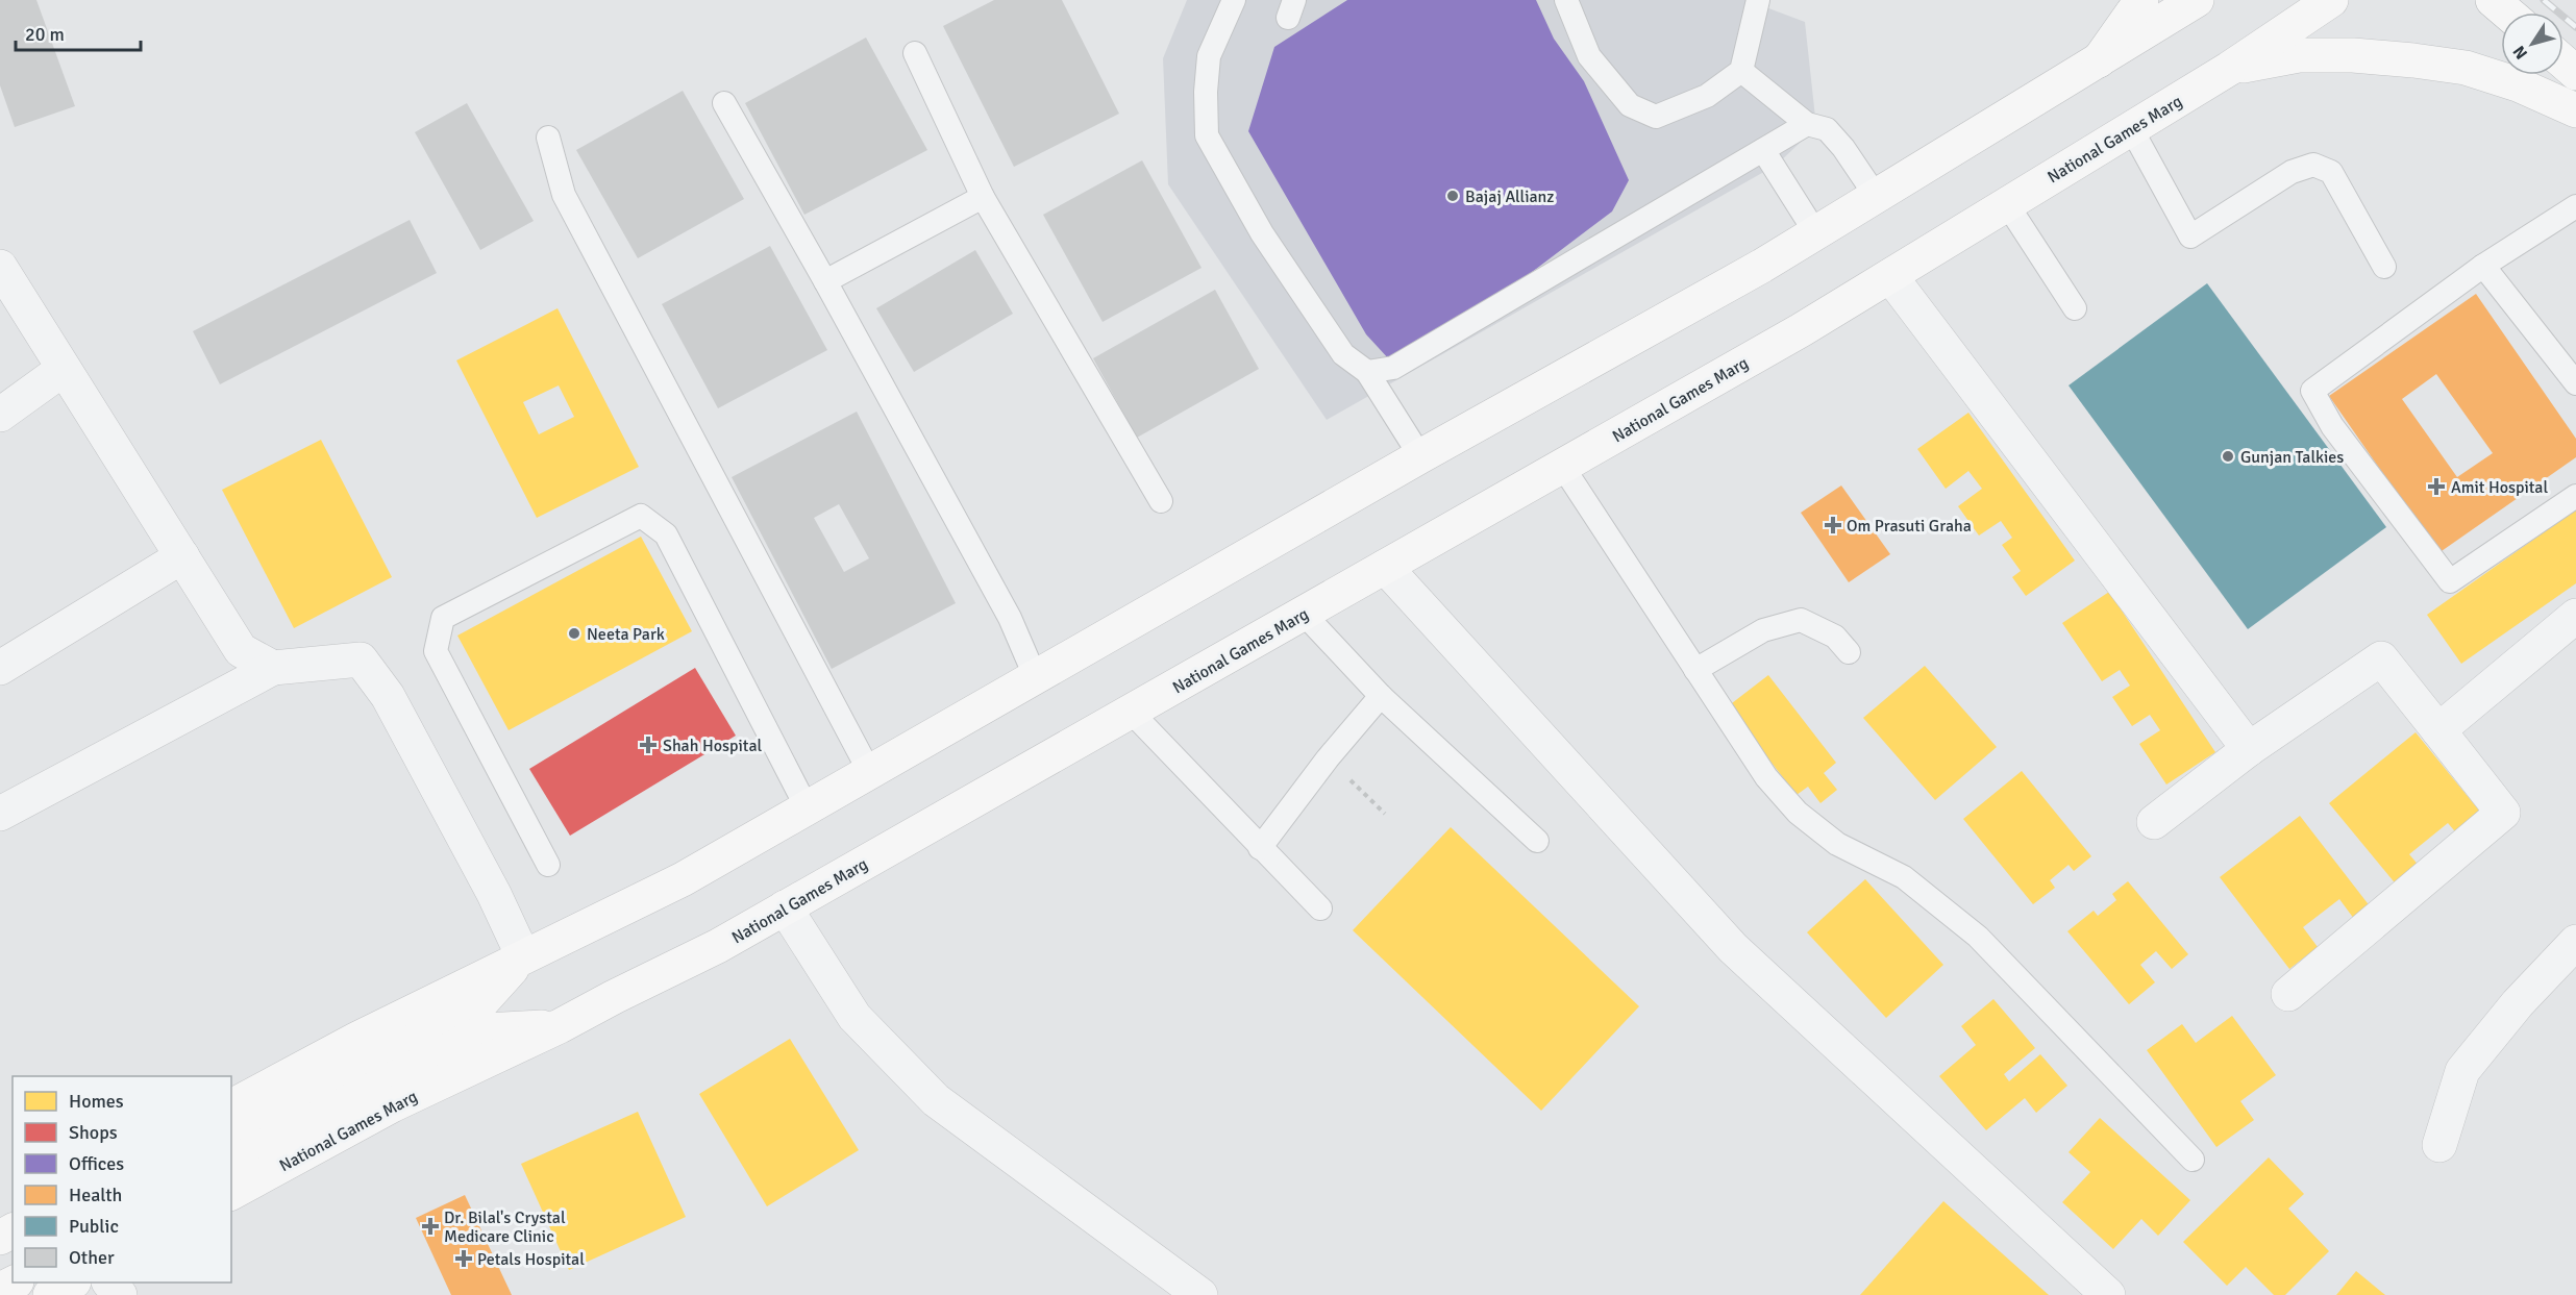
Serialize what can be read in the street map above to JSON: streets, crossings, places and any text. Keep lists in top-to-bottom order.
{
  "streets": {
    "main road": ["National Games Marg"]
  },
  "places": {
    "other": ["Bajaj Allianz", "Gunjan Talkies", "Neeta Park"],
    "health": [
      "Amit Hospital",
      "Om Prasuti Graha",
      "Shah Hospital",
      "Dr. Bilal's Crystal Medicare Clinic",
      "Petals Hospital"
    ]
  },
  "legend": [
    "Homes",
    "Shops",
    "Offices",
    "Health",
    "Public",
    "Other"
  ],
  "scale_bar": "20 m",
  "north": "bottom left"
}
